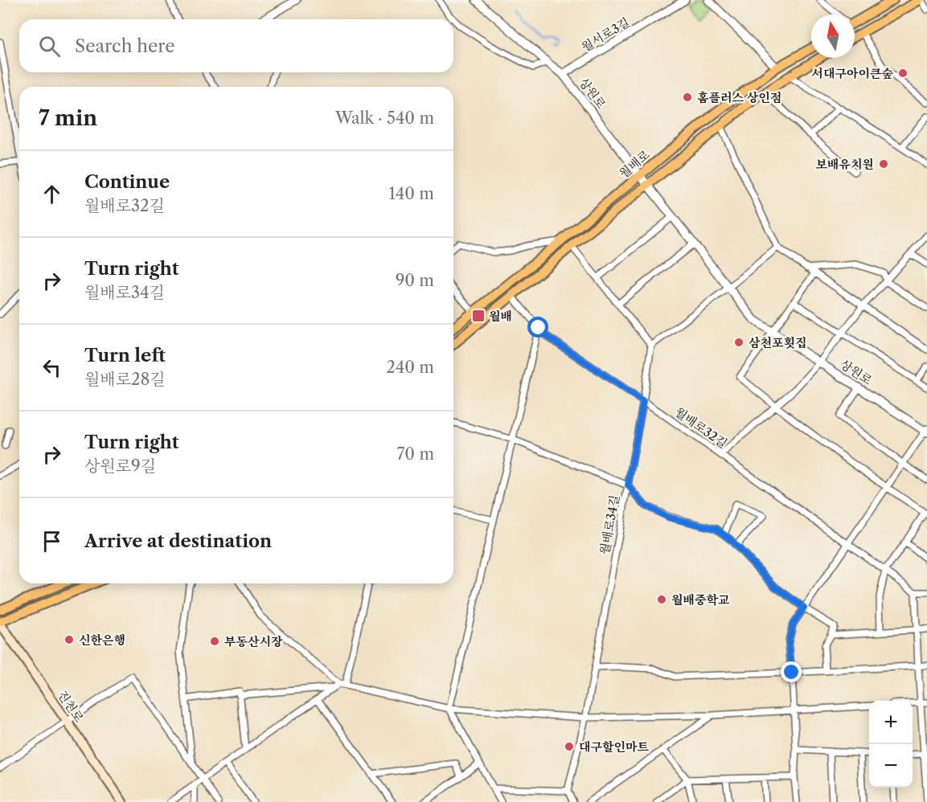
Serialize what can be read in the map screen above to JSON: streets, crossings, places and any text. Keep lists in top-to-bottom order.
{
  "streets": {
    "main road": ["월배로", "진천로"],
    "street": [
      "월서로3길",
      "상원로",
      "월배로32길",
      "월배로34길"
    ]
  },
  "crossings": [
    ["월서로3길", "상원로"],
    ["상원로", "월배로"],
    ["월배로", "월배로32길"],
    ["월배로32길", "월배로34길"]
  ],
  "places": {
    "other": [
      "서대구아이큰숲",
      "홈플러스 상인점",
      "보배유치원",
      "삼천포횟집",
      "월배중학교",
      "신한은행",
      "부동산시장",
      "대구할인마트"
    ],
    "transit": ["월배"]
  },
  "north": "top",
  "page": {
    "search": "Search here",
    "heading": ["7 min", "Walk · 540 m"],
    "list": [
      ["Continue", "월배로32길", "140 m"],
      ["Turn right", "월배로34길", "90 m"],
      ["Turn left", "월배로28길", "240 m"],
      ["Turn right", "상원로9길", "70 m"],
      "Arrive at destination"
    ],
    "map_buttons": ["+", "−"]
  }
}
